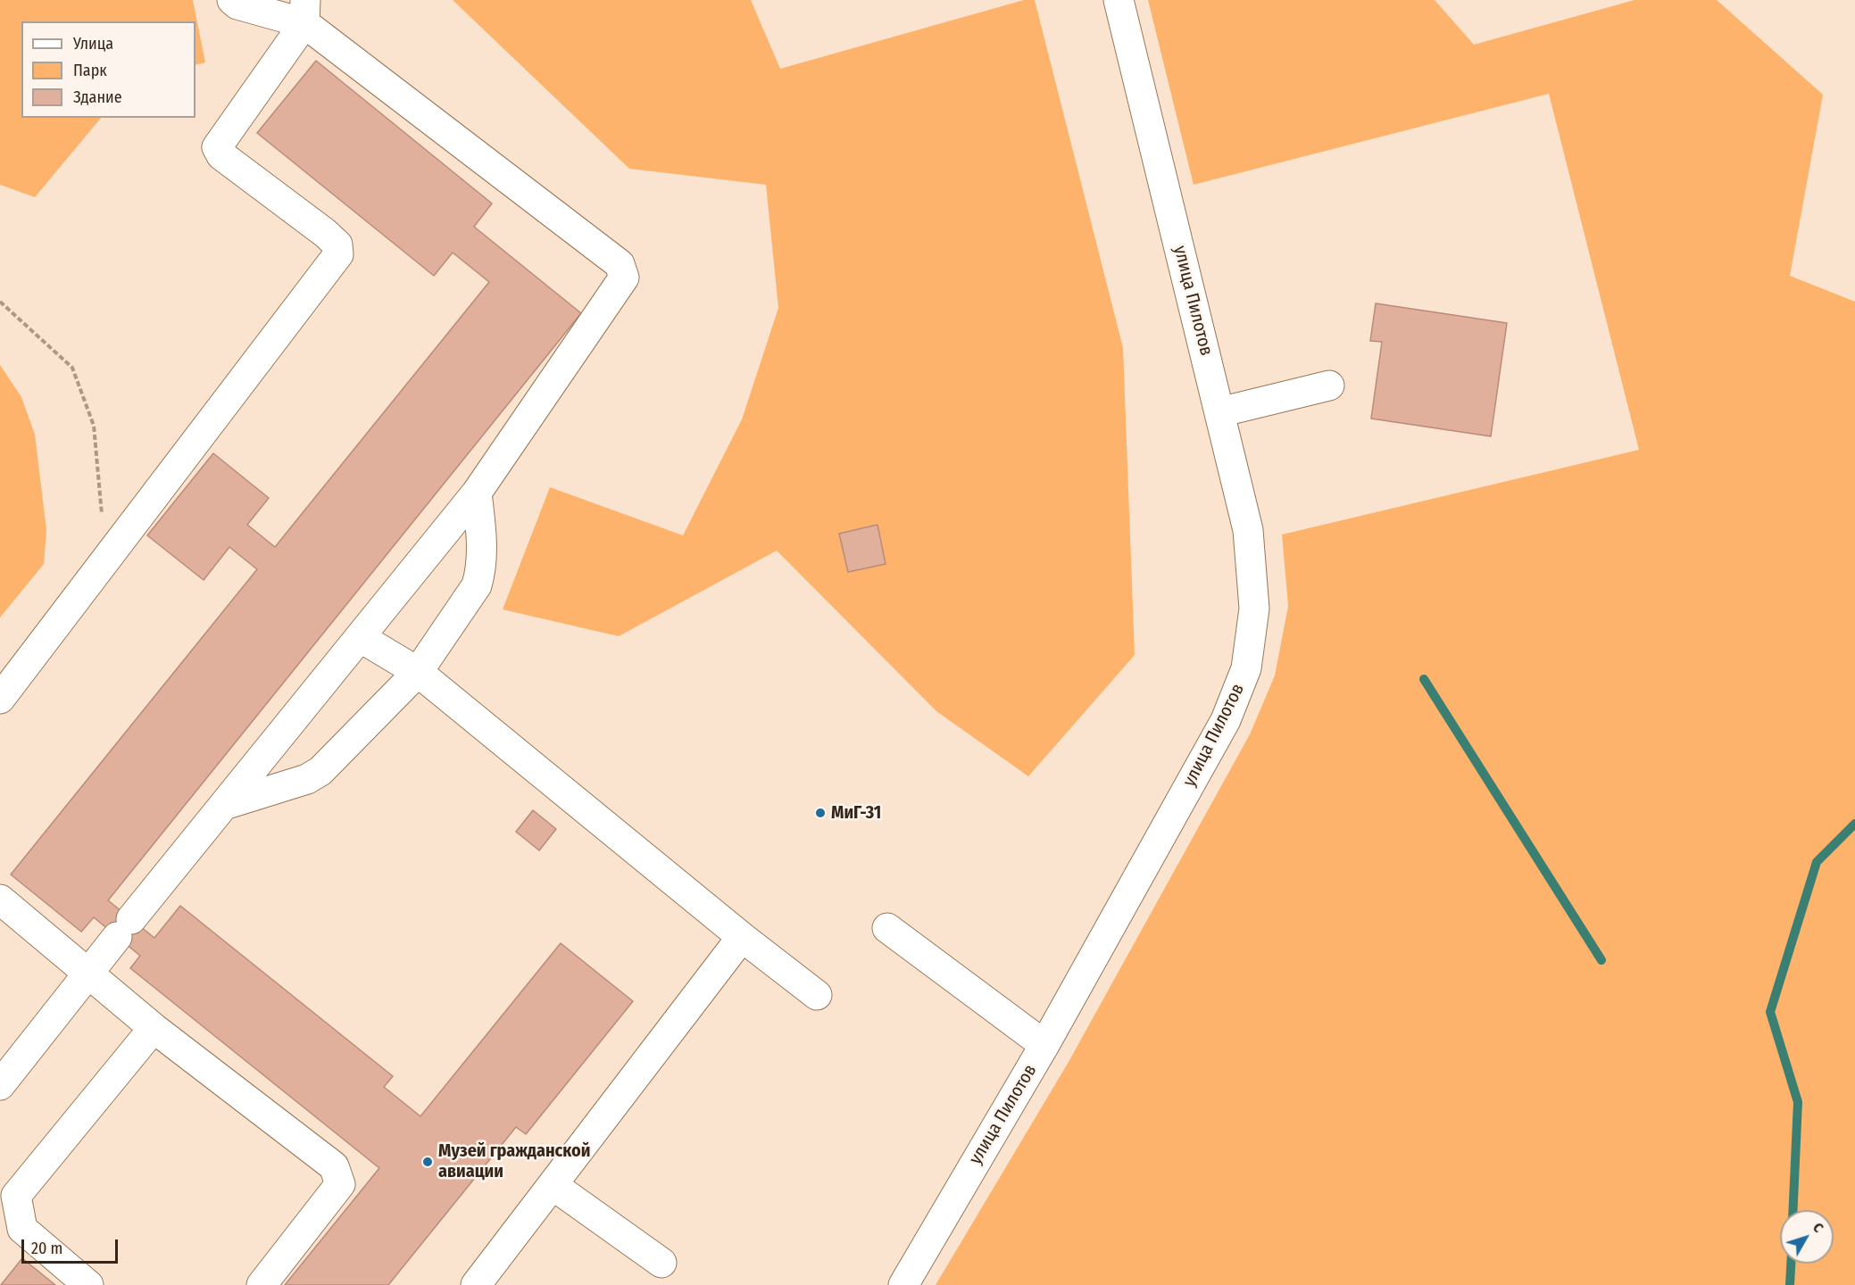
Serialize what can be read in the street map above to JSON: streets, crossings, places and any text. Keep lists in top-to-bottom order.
{
  "streets": {
    "street": ["улица Пилотов"]
  },
  "places": ["МиГ-31", "Музей гражданской авиации"],
  "legend": ["Улица", "Парк", "Здание"],
  "scale_bar": "20 m",
  "north": "top right"
}
